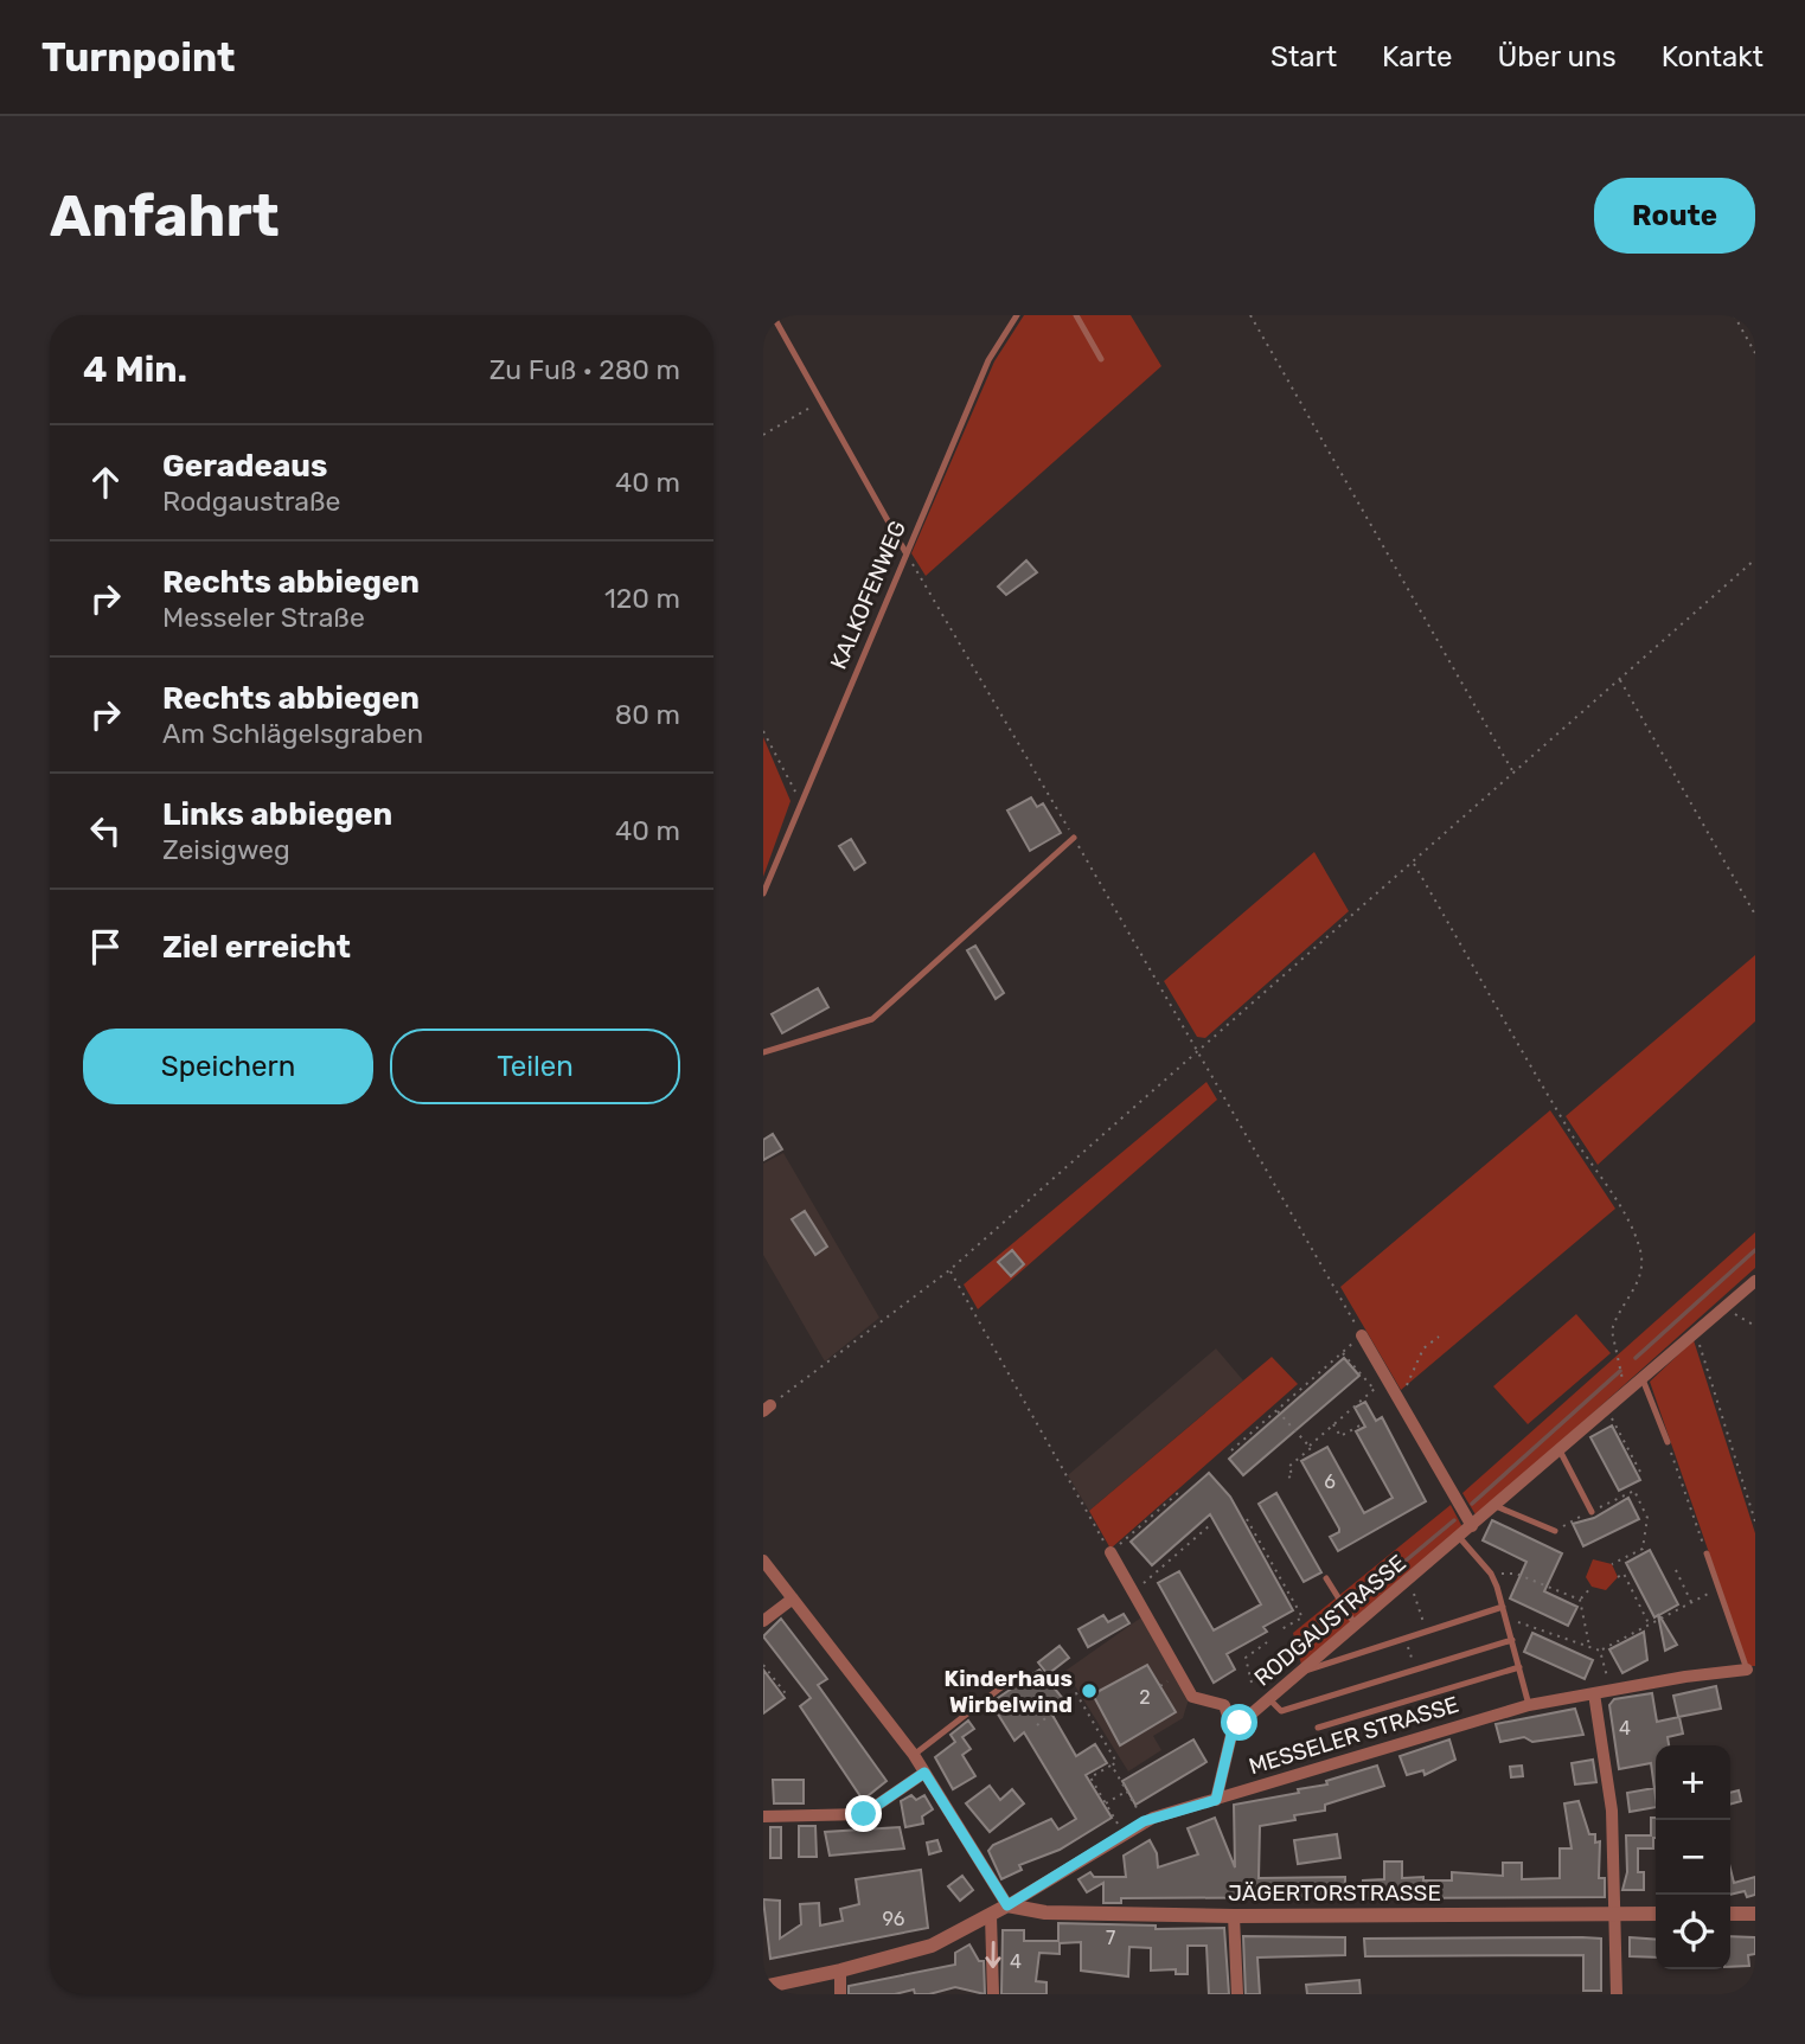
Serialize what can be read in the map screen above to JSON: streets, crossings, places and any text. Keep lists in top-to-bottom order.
{
  "streets": {
    "street": ["RODGAUSTRASSE", "MESSELER STRASSE", "JÄGERTORSTRASSE"],
    "lane": ["KALKOFENWEG"]
  },
  "crossings": [
    ["MESSELER STRASSE", "JÄGERTORSTRASSE"]
  ],
  "places": ["Kinderhaus Wirbelwind"],
  "house_numbers": [
    "6",
    "2",
    "4",
    "96",
    "7",
    "4"
  ],
  "page": {
    "header": "Turnpoint",
    "nav": [
      "Start",
      "Karte",
      "Über uns",
      "Kontakt"
    ],
    "buttons": [
      "Route",
      ["Speichern", "Teilen"]
    ],
    "title": "Anfahrt",
    "heading": ["4 Min.", "Zu Fuß · 280 m"],
    "list": [
      ["Geradeaus", "Rodgaustraße", "40 m"],
      ["Rechts abbiegen", "Messeler Straße", "120 m"],
      ["Rechts abbiegen", "Am Schlägelsgraben", "80 m"],
      ["Links abbiegen", "Zeisigweg", "40 m"],
      "Ziel erreicht"
    ],
    "map_buttons": ["+", "−"]
  }
}
